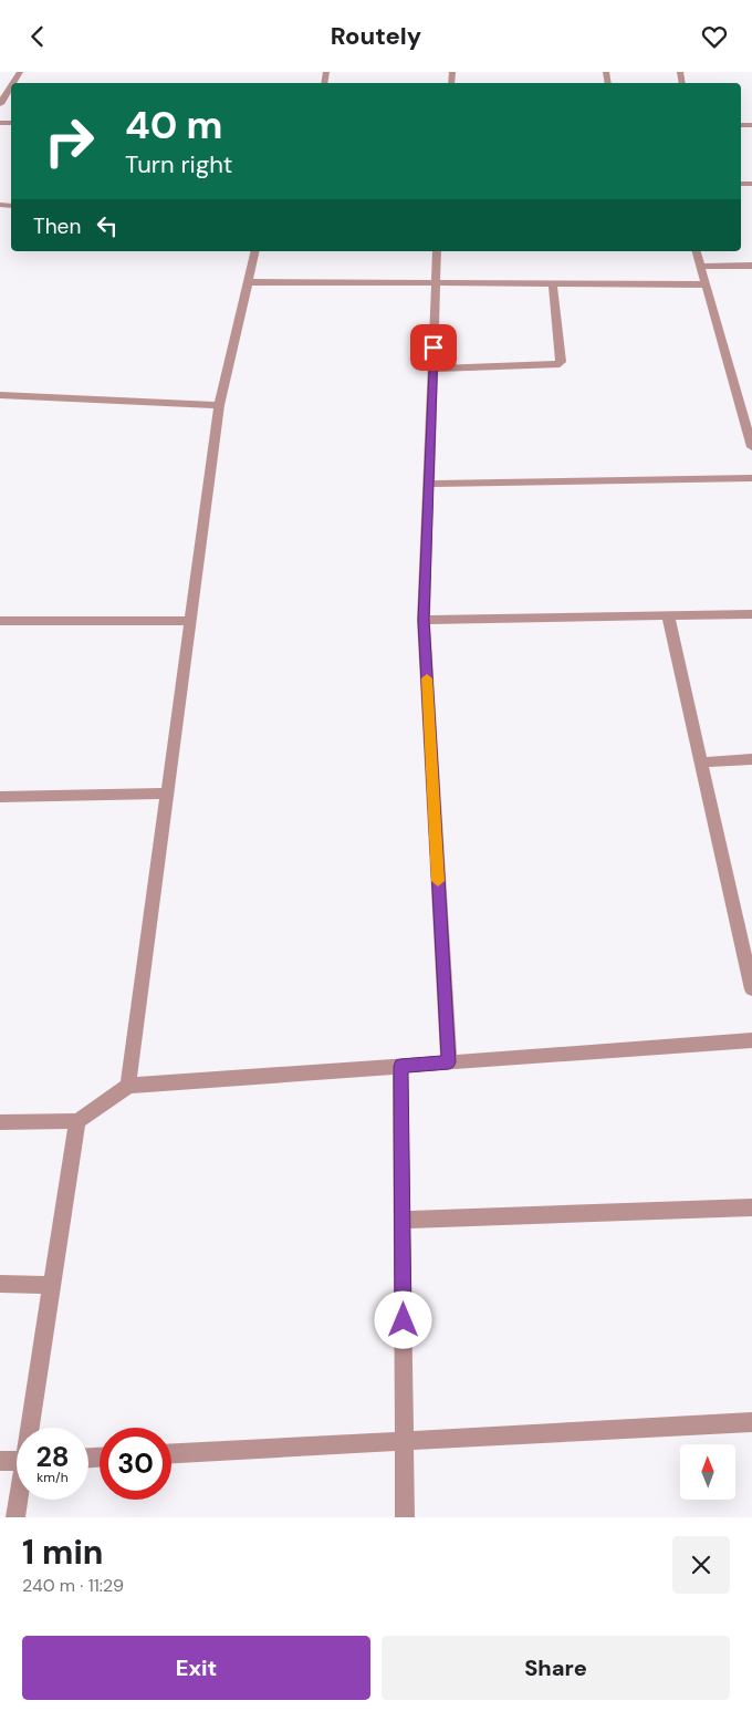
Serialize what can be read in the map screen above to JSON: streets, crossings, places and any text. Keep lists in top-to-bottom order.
{
  "north": "top",
  "page": {
    "header": "Routely",
    "turn": ["40 m", "Turn right"],
    "then": "Then",
    "speed": "28 km/h",
    "limit": "30",
    "heading": ["1 min", "240 m · 11:29"],
    "buttons": ["Exit", "Share"]
  }
}
